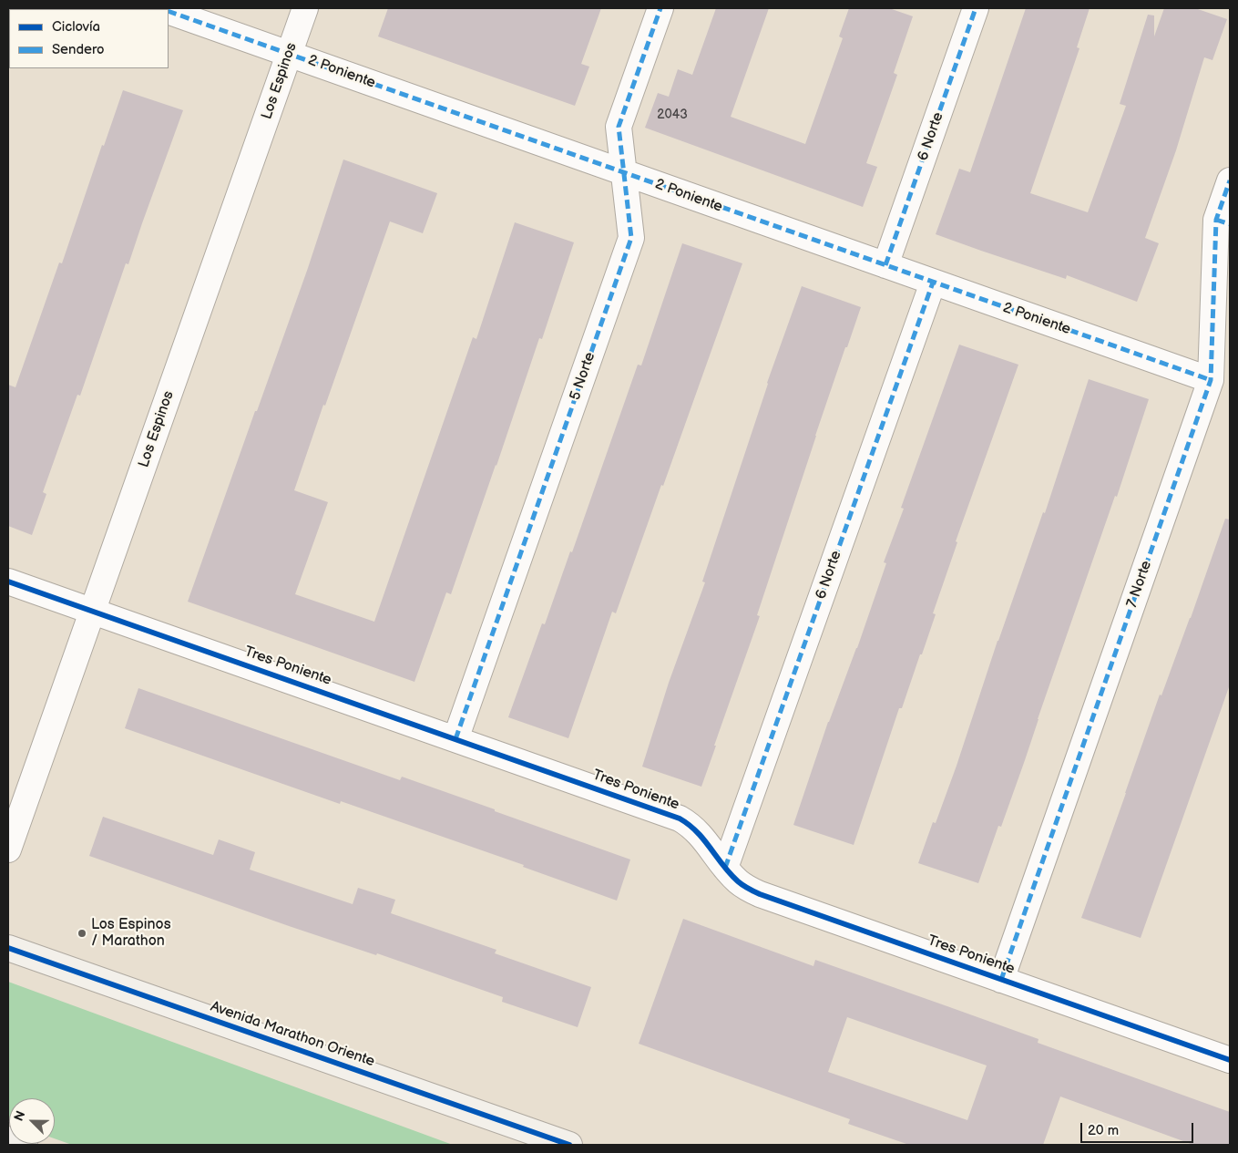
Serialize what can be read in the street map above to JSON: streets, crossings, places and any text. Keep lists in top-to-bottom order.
{
  "streets": {
    "main road": ["Avenida Marathon Oriente"],
    "street": [
      "2 Poniente",
      "Los Espinos",
      "6 Norte",
      "5 Norte",
      "7 Norte",
      "Tres Poniente"
    ]
  },
  "crossings": [
    ["2 Poniente", "Los Espinos"],
    ["2 Poniente", "6 Norte"],
    ["2 Poniente", "5 Norte"],
    ["2 Poniente", "7 Norte"],
    ["Los Espinos", "Tres Poniente"],
    ["6 Norte", "Tres Poniente"],
    ["5 Norte", "Tres Poniente"],
    ["7 Norte", "Tres Poniente"]
  ],
  "places": ["Los Espinos / Marathon"],
  "house_numbers": ["2043"],
  "legend": ["Ciclovía", "Sendero"],
  "scale_bar": "20 m",
  "north": "top left"
}
